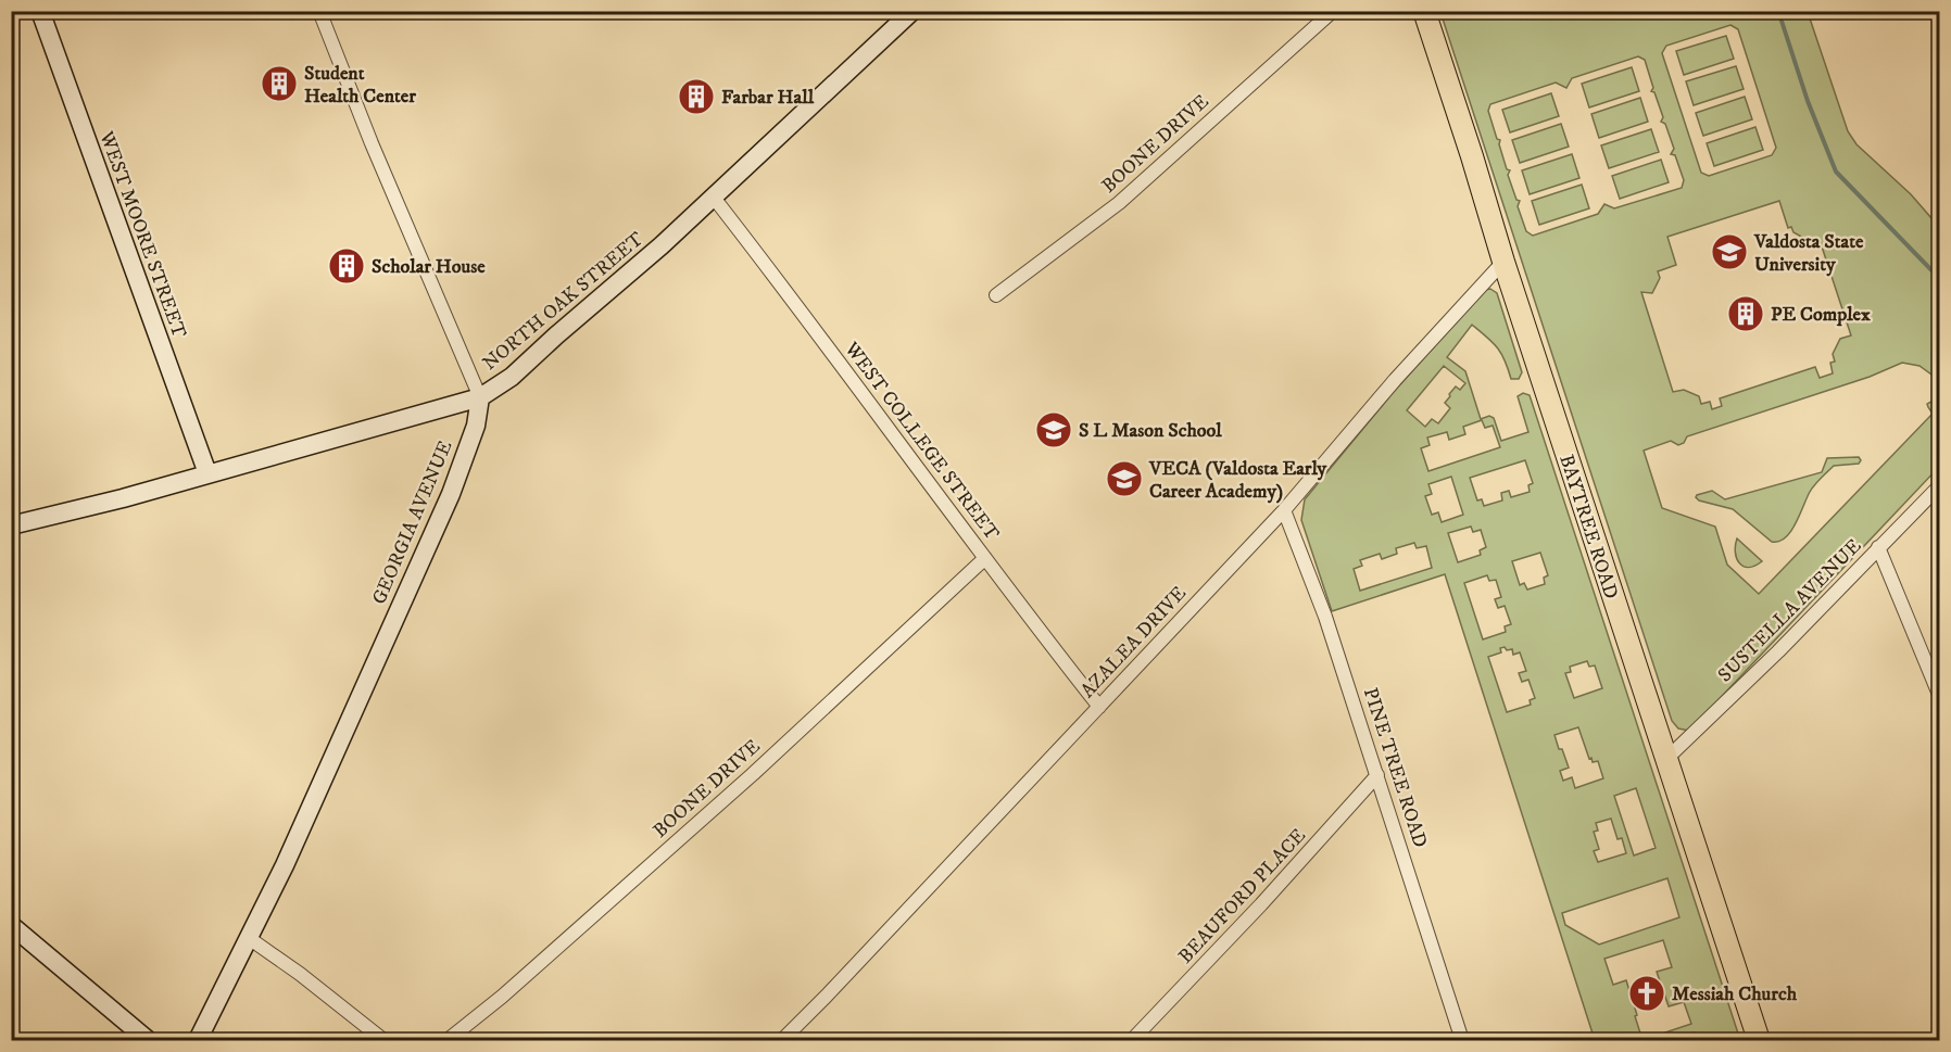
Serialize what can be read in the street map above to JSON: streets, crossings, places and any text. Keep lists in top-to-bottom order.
{
  "streets": {
    "main road": ["BAYTREE ROAD"],
    "street": [
      "BOONE DRIVE",
      "WEST MOORE STREET",
      "NORTH OAK STREET",
      "WEST COLLEGE STREET",
      "GEORGIA AVENUE",
      "SUSTELLA AVENUE",
      "AZALEA DRIVE",
      "PINE TREE ROAD",
      "BEAUFORD PLACE"
    ]
  },
  "crossings": [
    ["BOONE DRIVE", "WEST COLLEGE STREET"],
    ["WEST MOORE STREET", "NORTH OAK STREET"],
    ["NORTH OAK STREET", "WEST COLLEGE STREET"],
    ["NORTH OAK STREET", "GEORGIA AVENUE"],
    ["WEST COLLEGE STREET", "AZALEA DRIVE"],
    ["BAYTREE ROAD", "SUSTELLA AVENUE"],
    ["BAYTREE ROAD", "AZALEA DRIVE"],
    ["AZALEA DRIVE", "PINE TREE ROAD"],
    ["PINE TREE ROAD", "BEAUFORD PLACE"]
  ],
  "places": {
    "building": [
      "Student Health Center",
      "Farbar Hall",
      "Scholar House",
      "PE Complex"
    ],
    "school or university": ["Valdosta State University", "S L Mason School", "VECA (Valdosta Early Career Academy)"],
    "church": ["Messiah Church"]
  }
}
